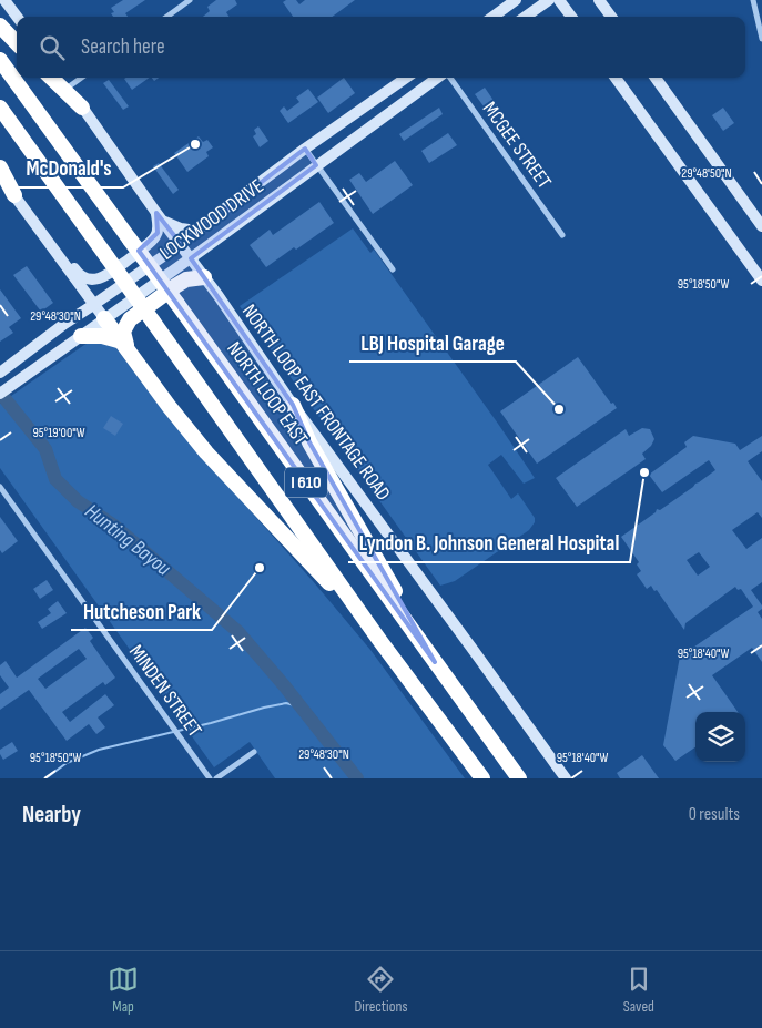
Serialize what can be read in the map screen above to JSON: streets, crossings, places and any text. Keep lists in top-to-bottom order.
{
  "streets": {
    "highway": ["NORTH LOOP EAST", "I 610"],
    "main road": ["LOCKWOOD DRIVE", "NORTH LOOP EAST FRONTAGE ROAD"],
    "street": ["MCGEE STREET", "MINDEN STREET"]
  },
  "crossings": [
    ["LOCKWOOD DRIVE", "NORTH LOOP EAST FRONTAGE ROAD"]
  ],
  "water": ["Hunting Bayou"],
  "places": [
    "McDonald's",
    "LBJ Hospital Garage",
    "Lyndon B. Johnson General Hospital",
    "Hutcheson Park"
  ],
  "page": {
    "search": "Search here",
    "heading": ["Nearby", "0 results"],
    "nav": ["Map", "Directions", "Saved"]
  },
  "coordinates": [
    "29°48'50\"N",
    "95°18'50\"W",
    "29°48'30\"N",
    "95°19'00\"W",
    "95°18'40\"W"
  ]
}
